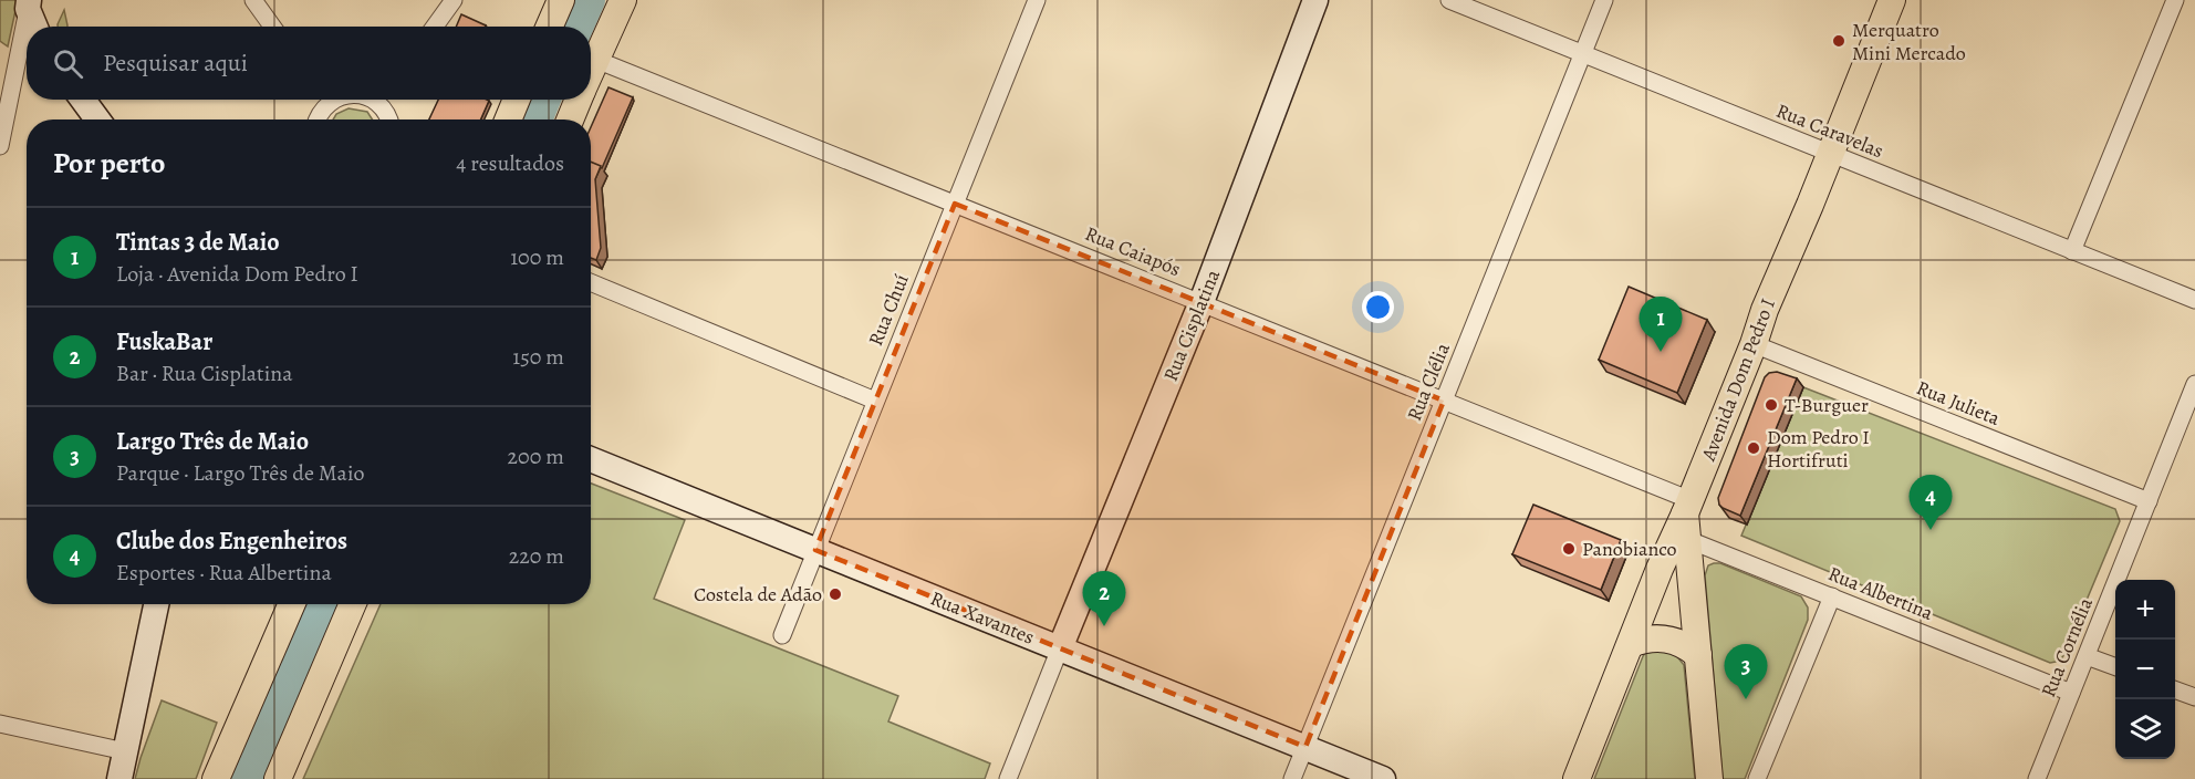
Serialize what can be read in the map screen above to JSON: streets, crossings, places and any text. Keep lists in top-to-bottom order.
{
  "streets": {
    "main road": ["Avenida Dom Pedro I"],
    "street": [
      "Rua Caravelas",
      "Rua Caiapós",
      "Rua Chuí",
      "Rua Cisplatina",
      "Rua Clélia",
      "Rua Julieta",
      "Rua Albertina",
      "Rua Xavantes",
      "Rua Cornélia"
    ]
  },
  "crossings": [
    ["Rua Caravelas", "Avenida Dom Pedro I"],
    ["Rua Caravelas", "Rua Clélia"],
    ["Rua Caiapós", "Rua Chuí"],
    ["Rua Caiapós", "Rua Cisplatina"],
    ["Rua Caiapós", "Avenida Dom Pedro I"],
    ["Rua Caiapós", "Rua Clélia"],
    ["Rua Caiapós", "Rua Albertina"],
    ["Rua Chuí", "Rua Xavantes"],
    ["Rua Cisplatina", "Rua Xavantes"],
    ["Avenida Dom Pedro I", "Rua Julieta"],
    ["Avenida Dom Pedro I", "Rua Albertina"],
    ["Rua Clélia", "Rua Xavantes"],
    ["Rua Julieta", "Rua Cornélia"],
    ["Rua Albertina", "Rua Cornélia"]
  ],
  "places": [
    "Merquatro Mini Mercado",
    "T-Burguer",
    "Dom Pedro I Hortifruti",
    "Panobianco",
    "Costela de Adão"
  ],
  "page": {
    "search": "Pesquisar aqui",
    "heading": ["Por perto", "4 resultados"],
    "list": [
      {
        "mark": "1",
        "name": "Tintas 3 de Maio",
        "note": "Loja · Avenida Dom Pedro I",
        "value": "100 m"
      },
      {
        "mark": "2",
        "name": "FuskaBar",
        "note": "Bar · Rua Cisplatina",
        "value": "150 m"
      },
      {
        "mark": "3",
        "name": "Largo Três de Maio",
        "note": "Parque · Largo Três de Maio",
        "value": "200 m"
      },
      {
        "mark": "4",
        "name": "Clube dos Engenheiros",
        "note": "Esportes · Rua Albertina",
        "value": "220 m"
      }
    ],
    "pins": [
      "1",
      "4",
      "2",
      "3"
    ],
    "map_buttons": ["+", "−"]
  }
}
